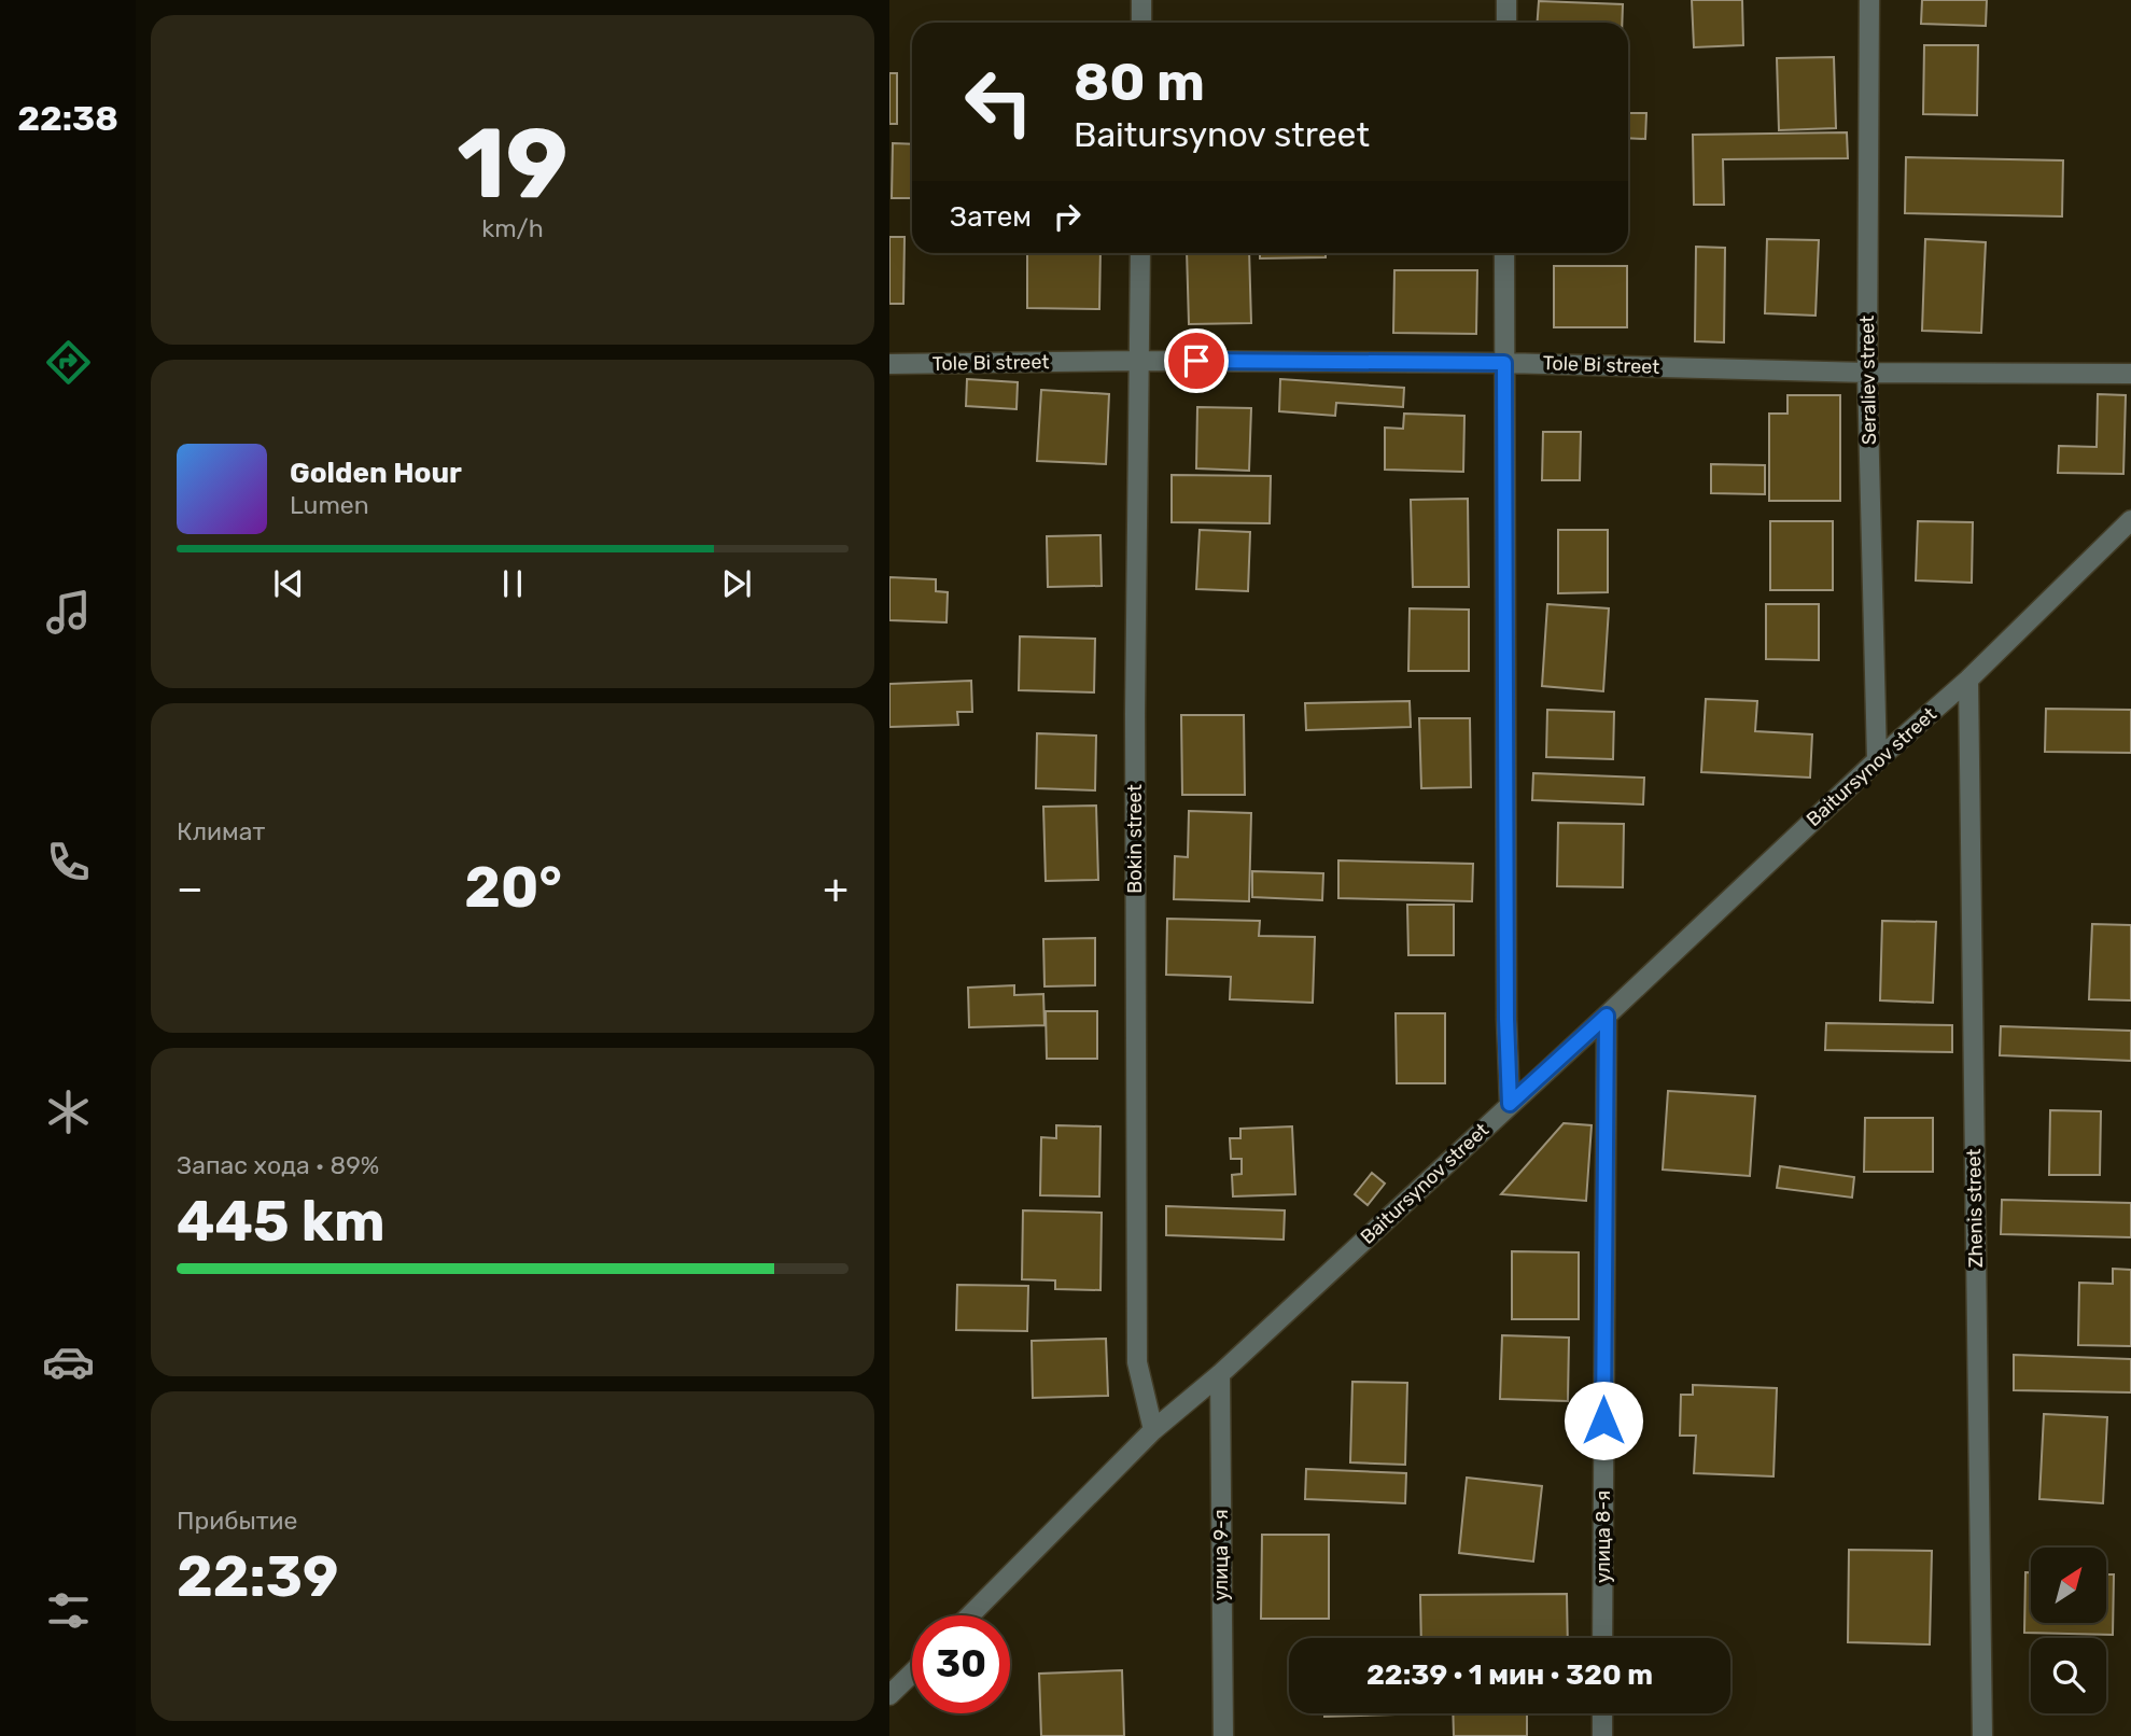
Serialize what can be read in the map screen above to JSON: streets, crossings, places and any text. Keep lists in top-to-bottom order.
{
  "streets": {
    "street": [
      "Tole Bi street",
      "Seraliev street",
      "Baitursynov street",
      "Bokin street",
      "Zhenis street",
      "улица 8-я",
      "улица 9-я"
    ]
  },
  "crossings": [
    ["Tole Bi street", "Seraliev street"],
    ["Tole Bi street", "Bokin street"],
    ["Seraliev street", "Baitursynov street"],
    ["Baitursynov street", "Bokin street"],
    ["Baitursynov street", "Zhenis street"],
    ["Baitursynov street", "улица 8-я"],
    ["Baitursynov street", "улица 9-я"]
  ],
  "north": "top right",
  "page": {
    "tabs": "22:38",
    "tile": [
      ["19", "km/h"],
      "Климат",
      ["Запас хода · 89%", "445 km"],
      ["Прибытие", "22:39"]
    ],
    "turn": ["80 m", "Baitursynov street"],
    "then": "Затем",
    "song": ["Golden Hour", "Lumen"],
    "heat": ["−", "20°", "+"],
    "limit": "30",
    "trip": "22:39 · 1 мин · 320 m"
  }
}
